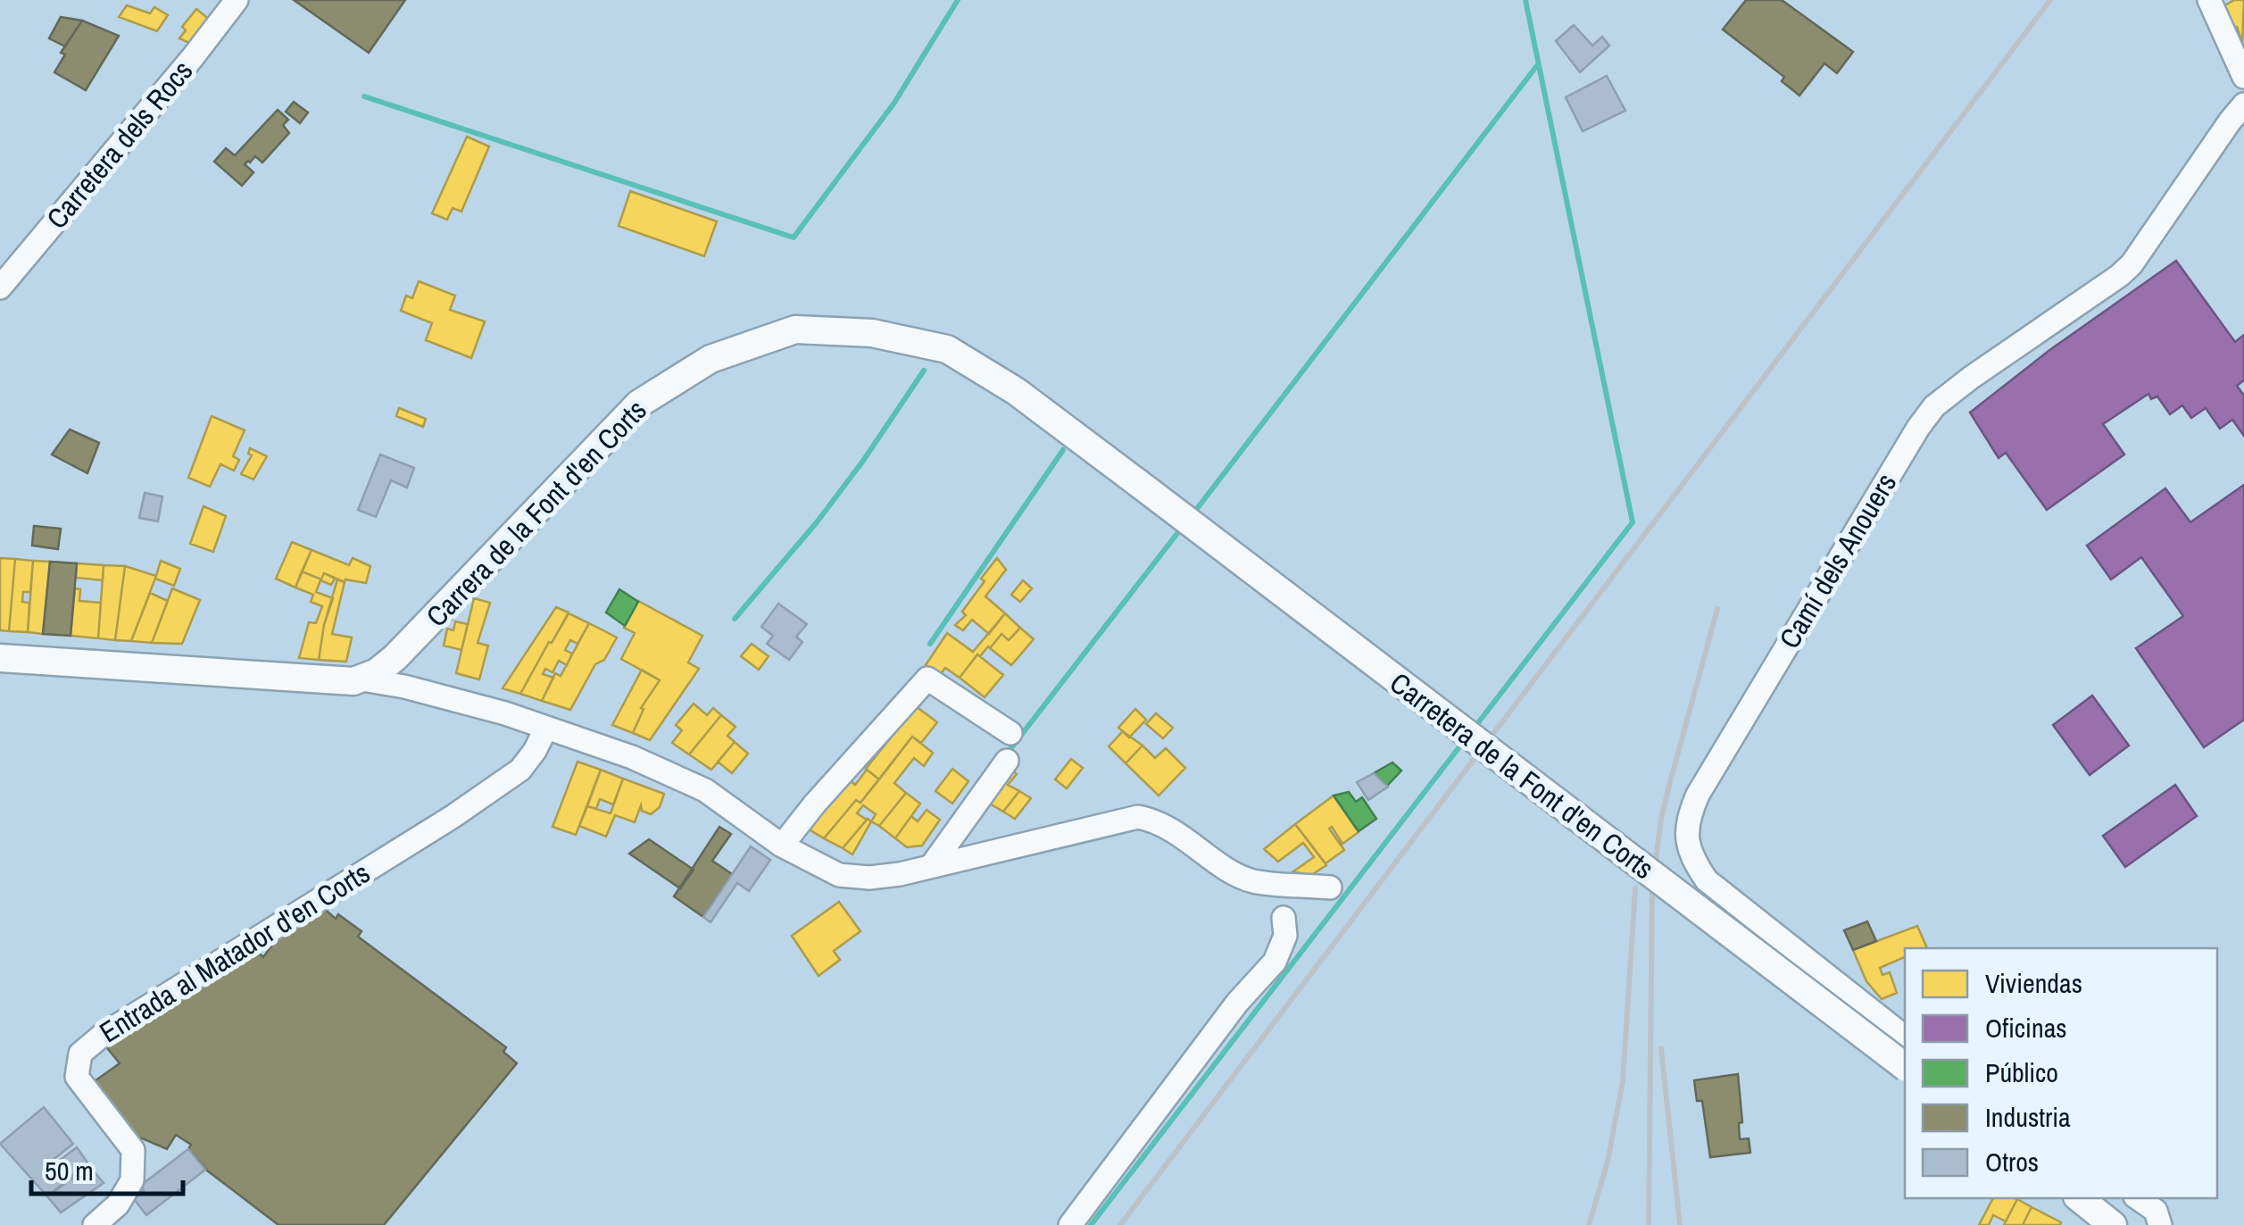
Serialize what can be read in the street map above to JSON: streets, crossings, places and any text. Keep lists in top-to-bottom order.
{
  "streets": {
    "street": [
      "Carretera dels Rocs",
      "Carrera de la Font d'en Corts",
      "Camí dels Anouers",
      "Carretera de la Font d'en Corts",
      "Entrada al Matador d'en Corts"
    ]
  },
  "crossings": [
    ["Carrera de la Font d'en Corts", "Carretera de la Font d'en Corts"]
  ],
  "legend": [
    "Viviendas",
    "Oficinas",
    "Público",
    "Industria",
    "Otros"
  ],
  "scale_bar": "50 m"
}
